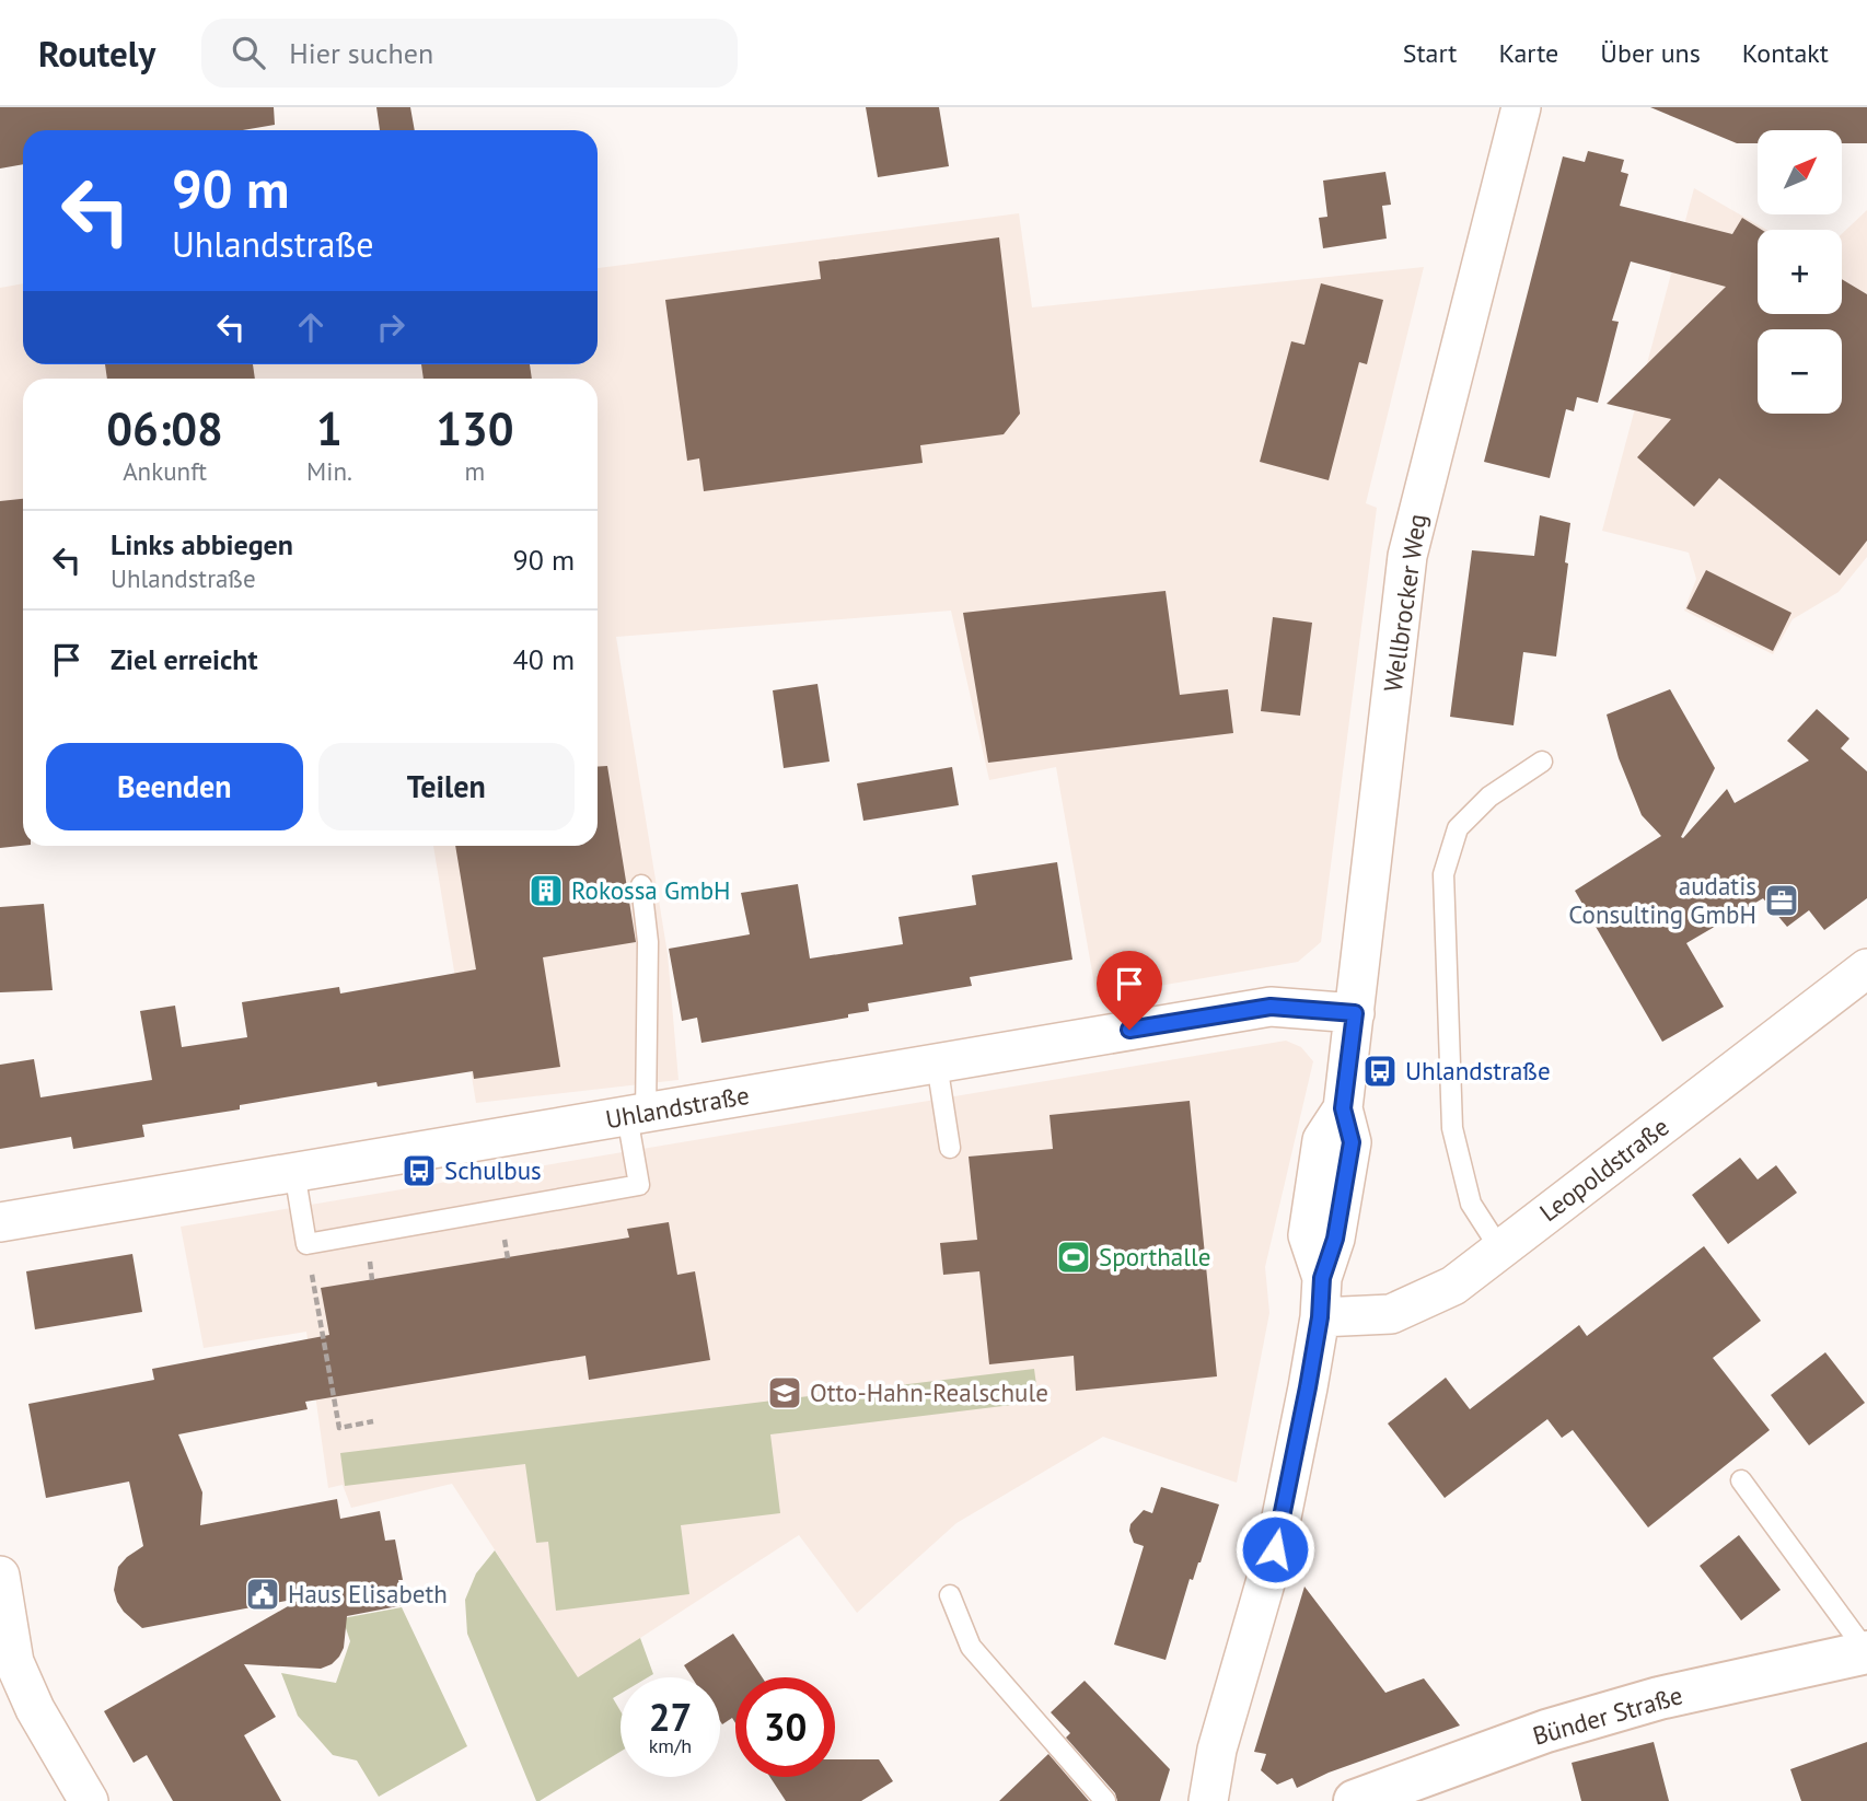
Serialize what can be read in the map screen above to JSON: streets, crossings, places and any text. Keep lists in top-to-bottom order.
{
  "streets": {
    "street": [
      "Wellbrocker Weg",
      "Uhlandstraße",
      "Leopoldstraße",
      "Bünder Straße"
    ]
  },
  "crossings": [
    ["Wellbrocker Weg", "Uhlandstraße"],
    ["Wellbrocker Weg", "Leopoldstraße"]
  ],
  "places": {
    "building": ["Rokossa GmbH"],
    "office": ["audatis Consulting GmbH"],
    "bus stop": ["Uhlandstraße", "Schulbus"],
    "sports": ["Sporthalle"],
    "school or university": ["Otto-Hahn-Realschule"],
    "public building": ["Haus Elisabeth"]
  },
  "north": "top right",
  "page": {
    "header": "Routely",
    "search": "Hier suchen",
    "nav": [
      "Start",
      "Karte",
      "Über uns",
      "Kontakt"
    ],
    "map_buttons": ["+", "−"],
    "turn": ["90 m", "Uhlandstraße"],
    "eta": [
      "06:08",
      "Ankunft",
      "1",
      "Min.",
      "130",
      "m"
    ],
    "list": [
      {
        "name": "Links abbiegen",
        "note": "Uhlandstraße",
        "value": "90 m"
      },
      {
        "name": "Ziel erreicht",
        "value": "40 m"
      }
    ],
    "buttons": ["Beenden", "Teilen"],
    "speed": "27 km/h",
    "limit": "30"
  }
}
